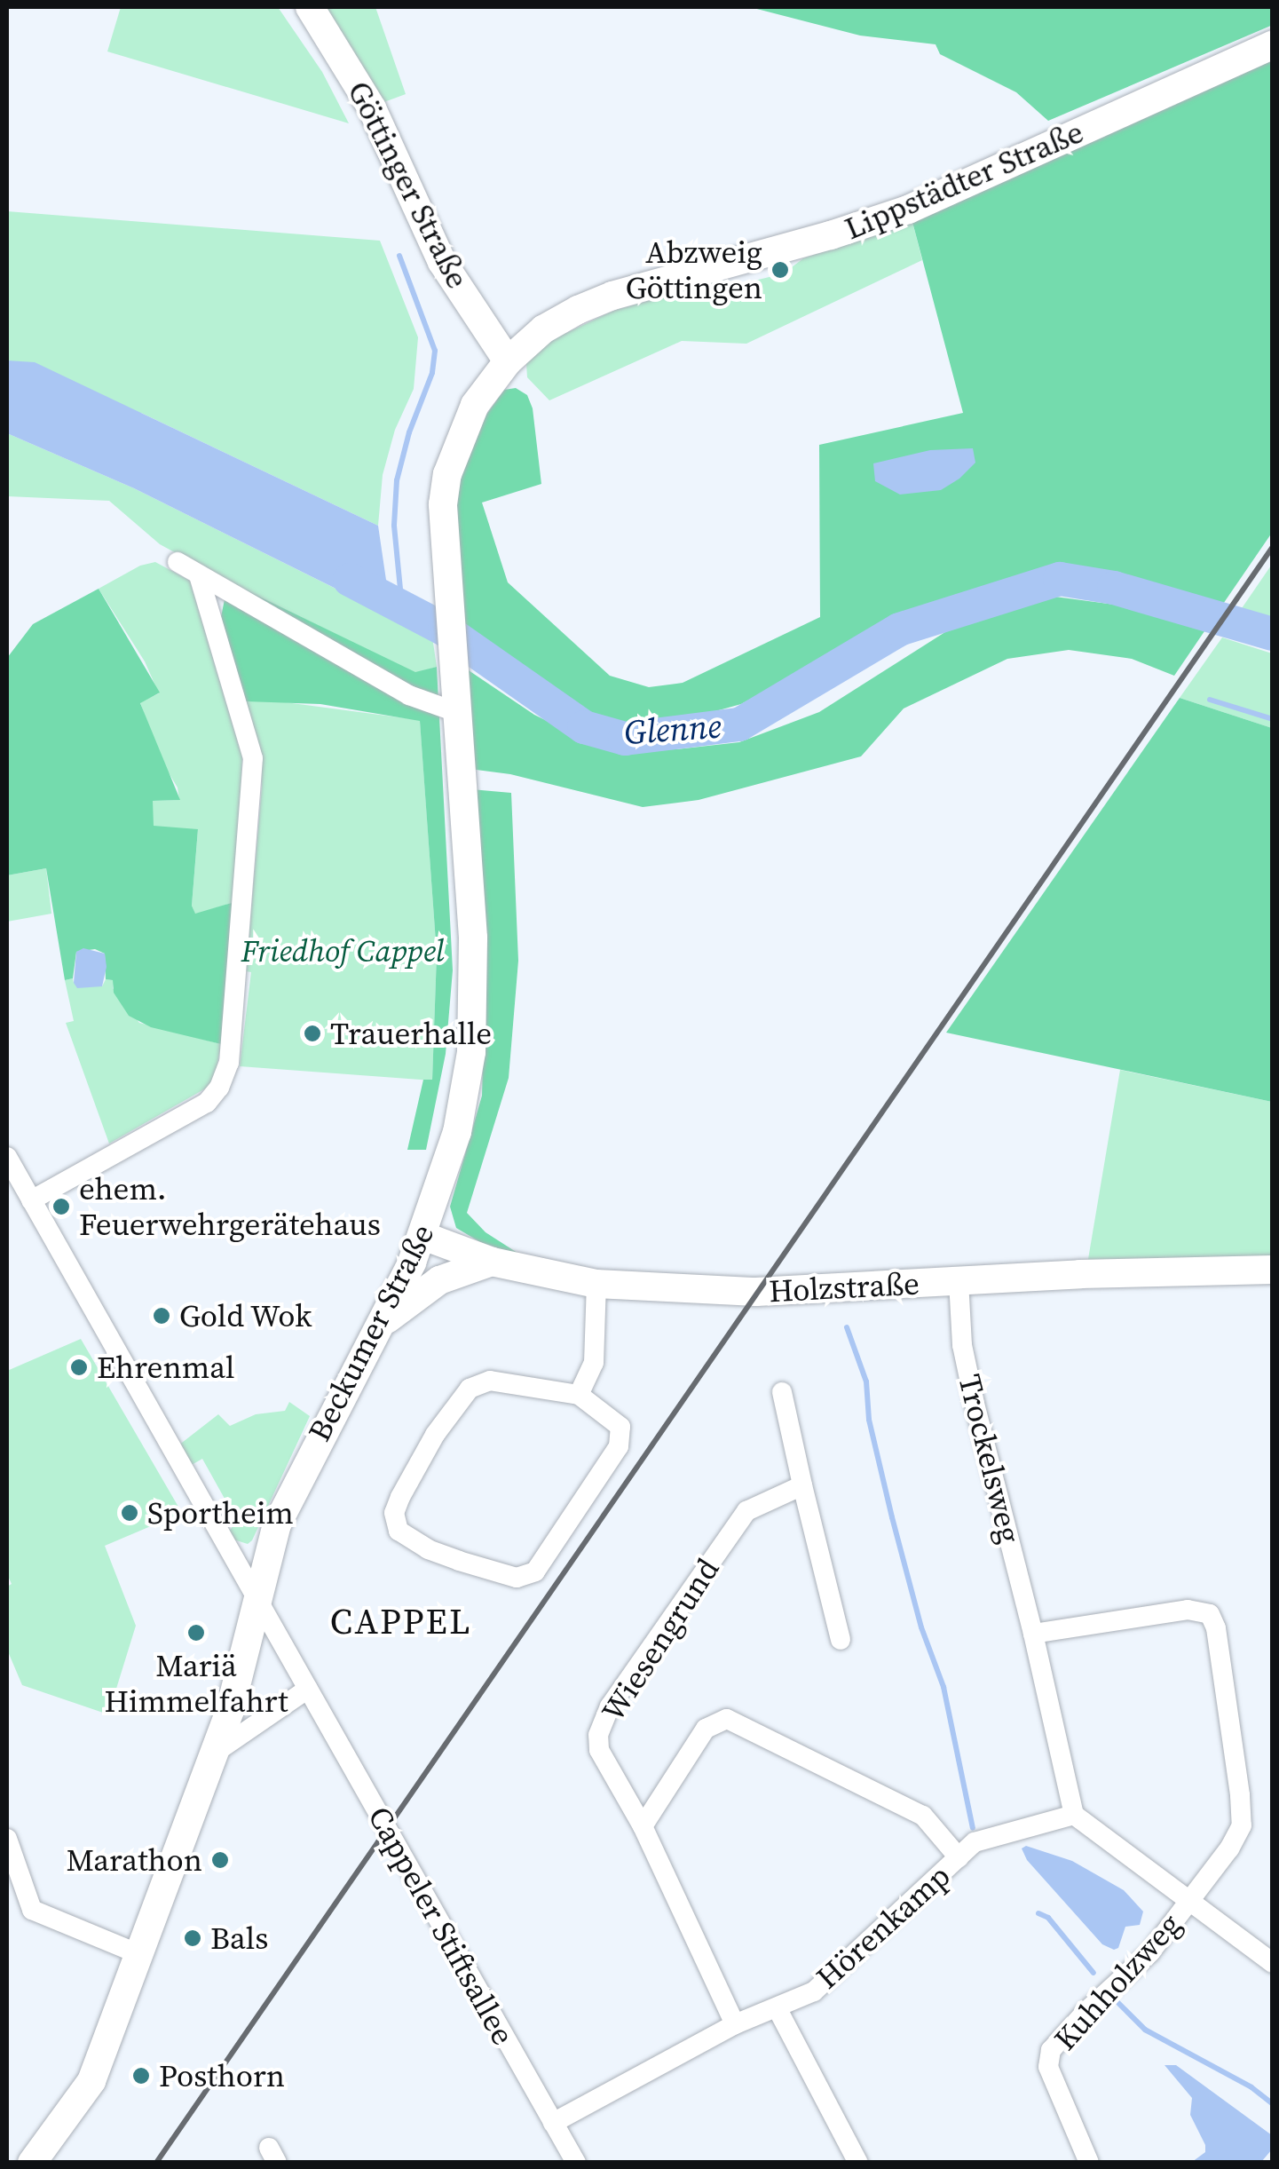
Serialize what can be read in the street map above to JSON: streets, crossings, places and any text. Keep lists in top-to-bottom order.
{
  "streets": {
    "main road": [
      "Lippstädter Straße",
      "Göttinger Straße",
      "Holzstraße",
      "Beckumer Straße"
    ],
    "street": [
      "Trockelsweg",
      "Wiesengrund",
      "Cappeler Stiftsallee",
      "Hörenkamp",
      "Kuhholzweg"
    ]
  },
  "crossings": [
    ["Lippstädter Straße", "Göttinger Straße"],
    ["Lippstädter Straße", "Beckumer Straße"],
    ["Göttinger Straße", "Beckumer Straße"],
    ["Holzstraße", "Beckumer Straße"],
    ["Holzstraße", "Trockelsweg"],
    ["Beckumer Straße", "Cappeler Stiftsallee"],
    ["Trockelsweg", "Hörenkamp"],
    ["Wiesengrund", "Hörenkamp"],
    ["Cappeler Stiftsallee", "Hörenkamp"]
  ],
  "districts": ["CAPPEL"],
  "water": ["Glenne"],
  "parks": ["Friedhof Cappel"],
  "places": [
    "Abzweig Göttingen",
    "Trauerhalle",
    "ehem. Feuerwehrgerätehaus",
    "Gold Wok",
    "Ehrenmal",
    "Sportheim",
    "Mariä Himmelfahrt",
    "Marathon",
    "Bals",
    "Posthorn"
  ]
}
